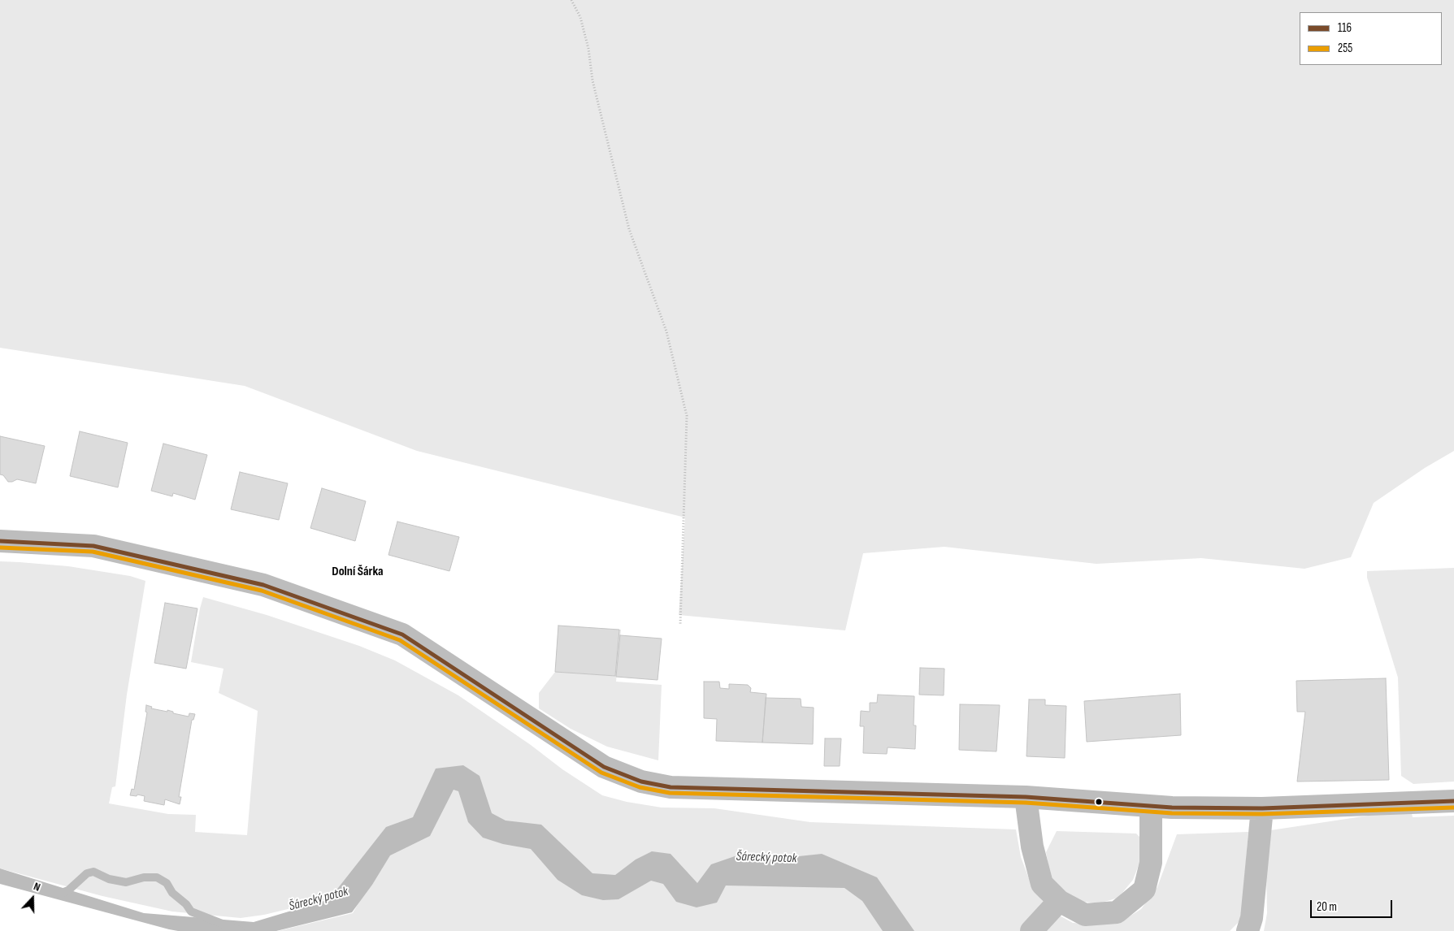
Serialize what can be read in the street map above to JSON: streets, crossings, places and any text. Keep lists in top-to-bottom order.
{
  "districts": ["Dolní Šárka"],
  "water": ["Šárecký potok"],
  "lines": ["transit line 116", "transit line 255"],
  "legend": ["116", "255"],
  "scale_bar": "20 m",
  "north": "top"
}
